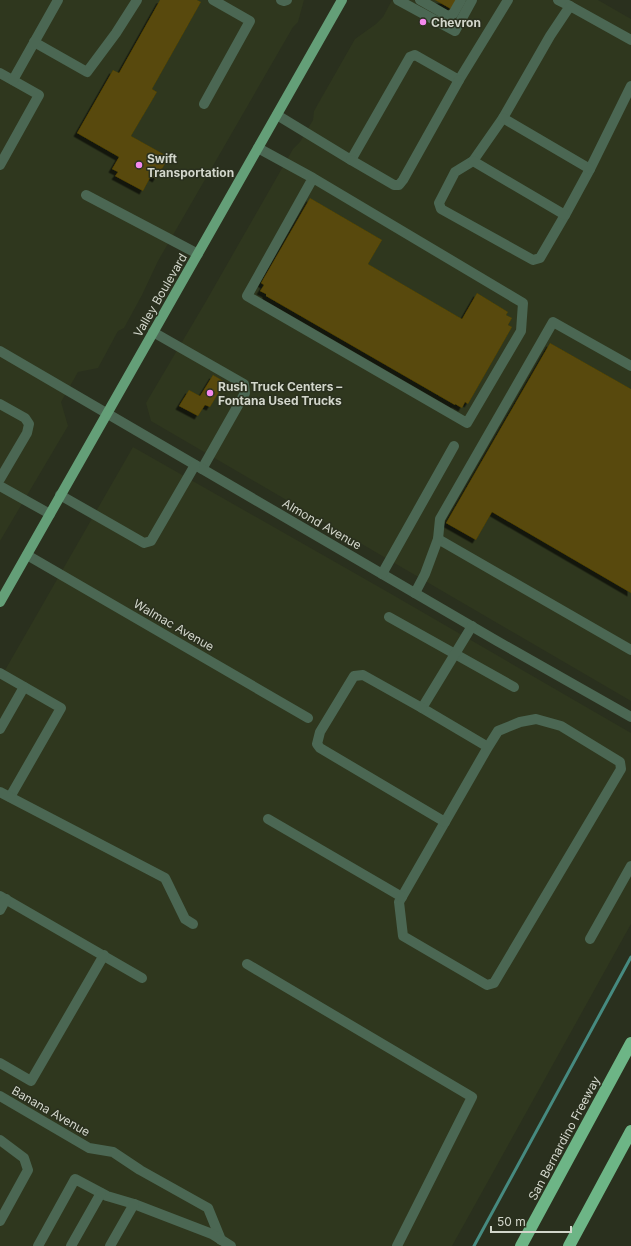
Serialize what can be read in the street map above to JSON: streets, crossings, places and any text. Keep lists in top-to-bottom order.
{
  "streets": {
    "highway": ["San Bernardino Freeway"],
    "main road": ["Valley Boulevard"],
    "street": ["Almond Avenue", "Walmac Avenue", "Banana Avenue"]
  },
  "crossings": [
    ["Valley Boulevard", "Almond Avenue"],
    ["Valley Boulevard", "Walmac Avenue"]
  ],
  "places": ["Chevron", "Swift Transportation", "Rush Truck Centers – Fontana Used Trucks"],
  "scale_bar": "50 m"
}
